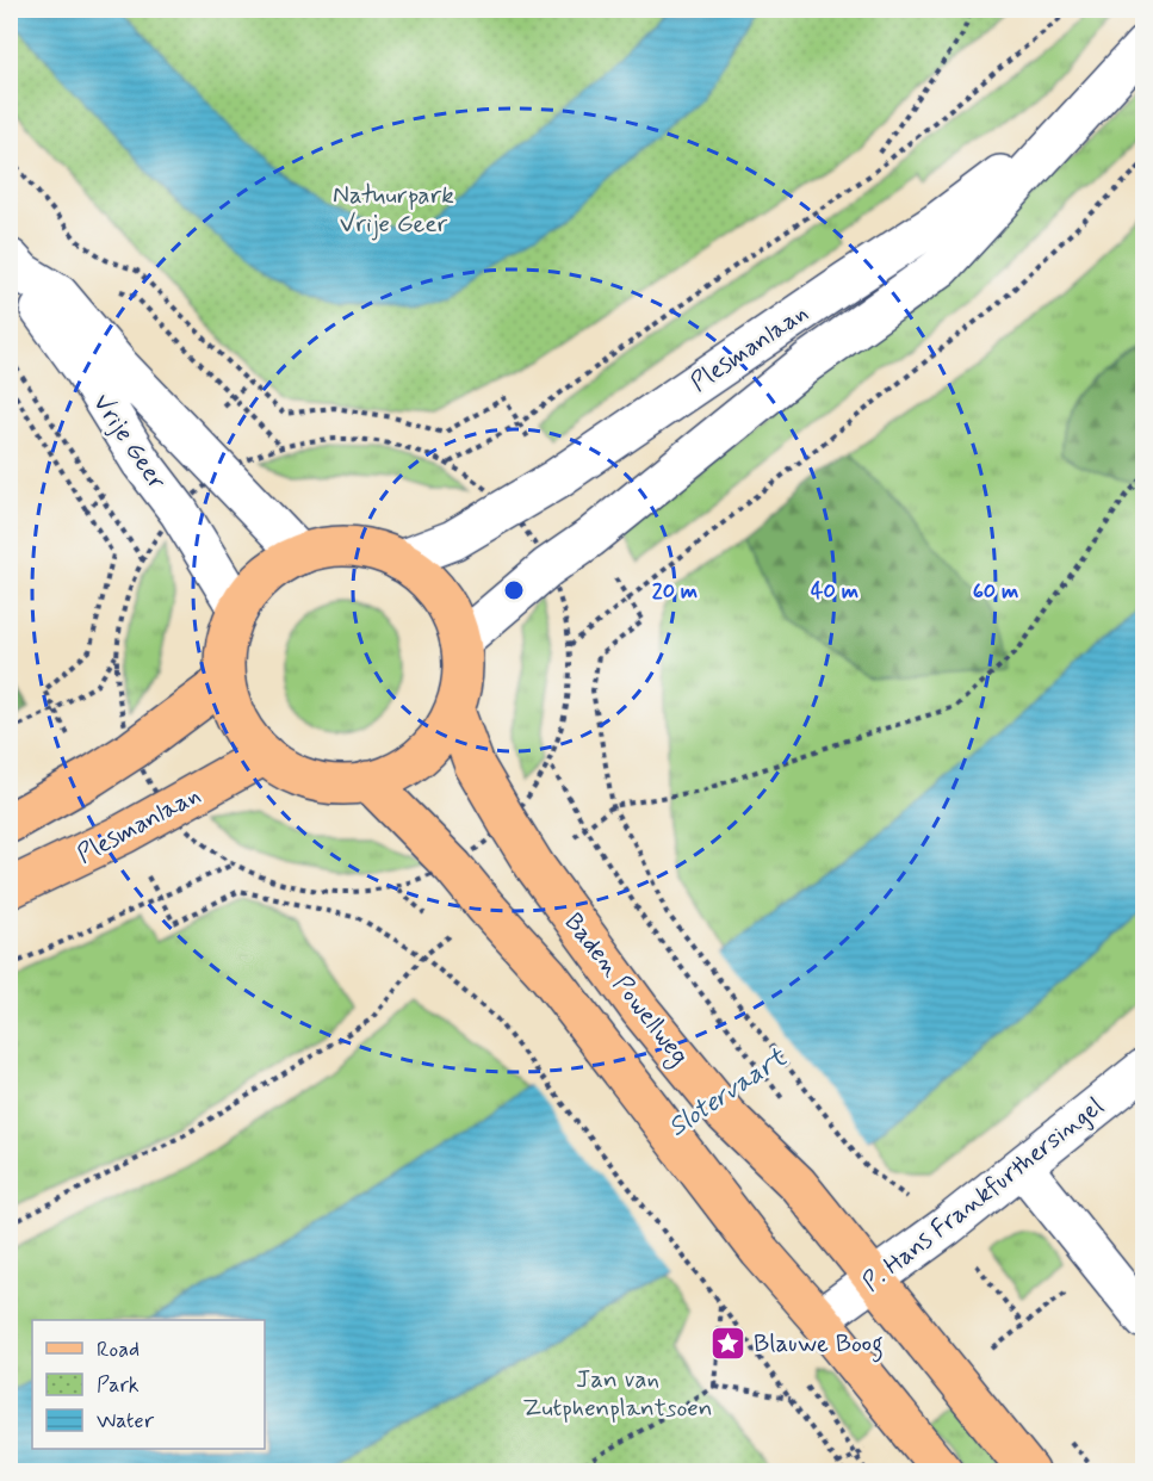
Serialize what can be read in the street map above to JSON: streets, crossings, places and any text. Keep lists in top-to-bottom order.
{
  "streets": {
    "main road": ["Plesmanlaan", "Baden Powellweg"],
    "street": ["Vrije Geer", "P. Hans Frankfurthersingel"]
  },
  "crossings": [
    ["Plesmanlaan", "Vrije Geer"],
    ["Plesmanlaan", "Baden Powellweg"],
    ["Vrije Geer", "Baden Powellweg"],
    ["Baden Powellweg", "P. Hans Frankfurthersingel"]
  ],
  "water": ["Slotervaart"],
  "parks": ["Natuurpark Vrije Geer", "Jan van Zutphenplantsoen"],
  "places": {
    "place": ["Blauwe Boog"]
  },
  "legend": ["Road", "Park", "Water"],
  "rings": ["20 m", "40 m", "60 m"]
}
